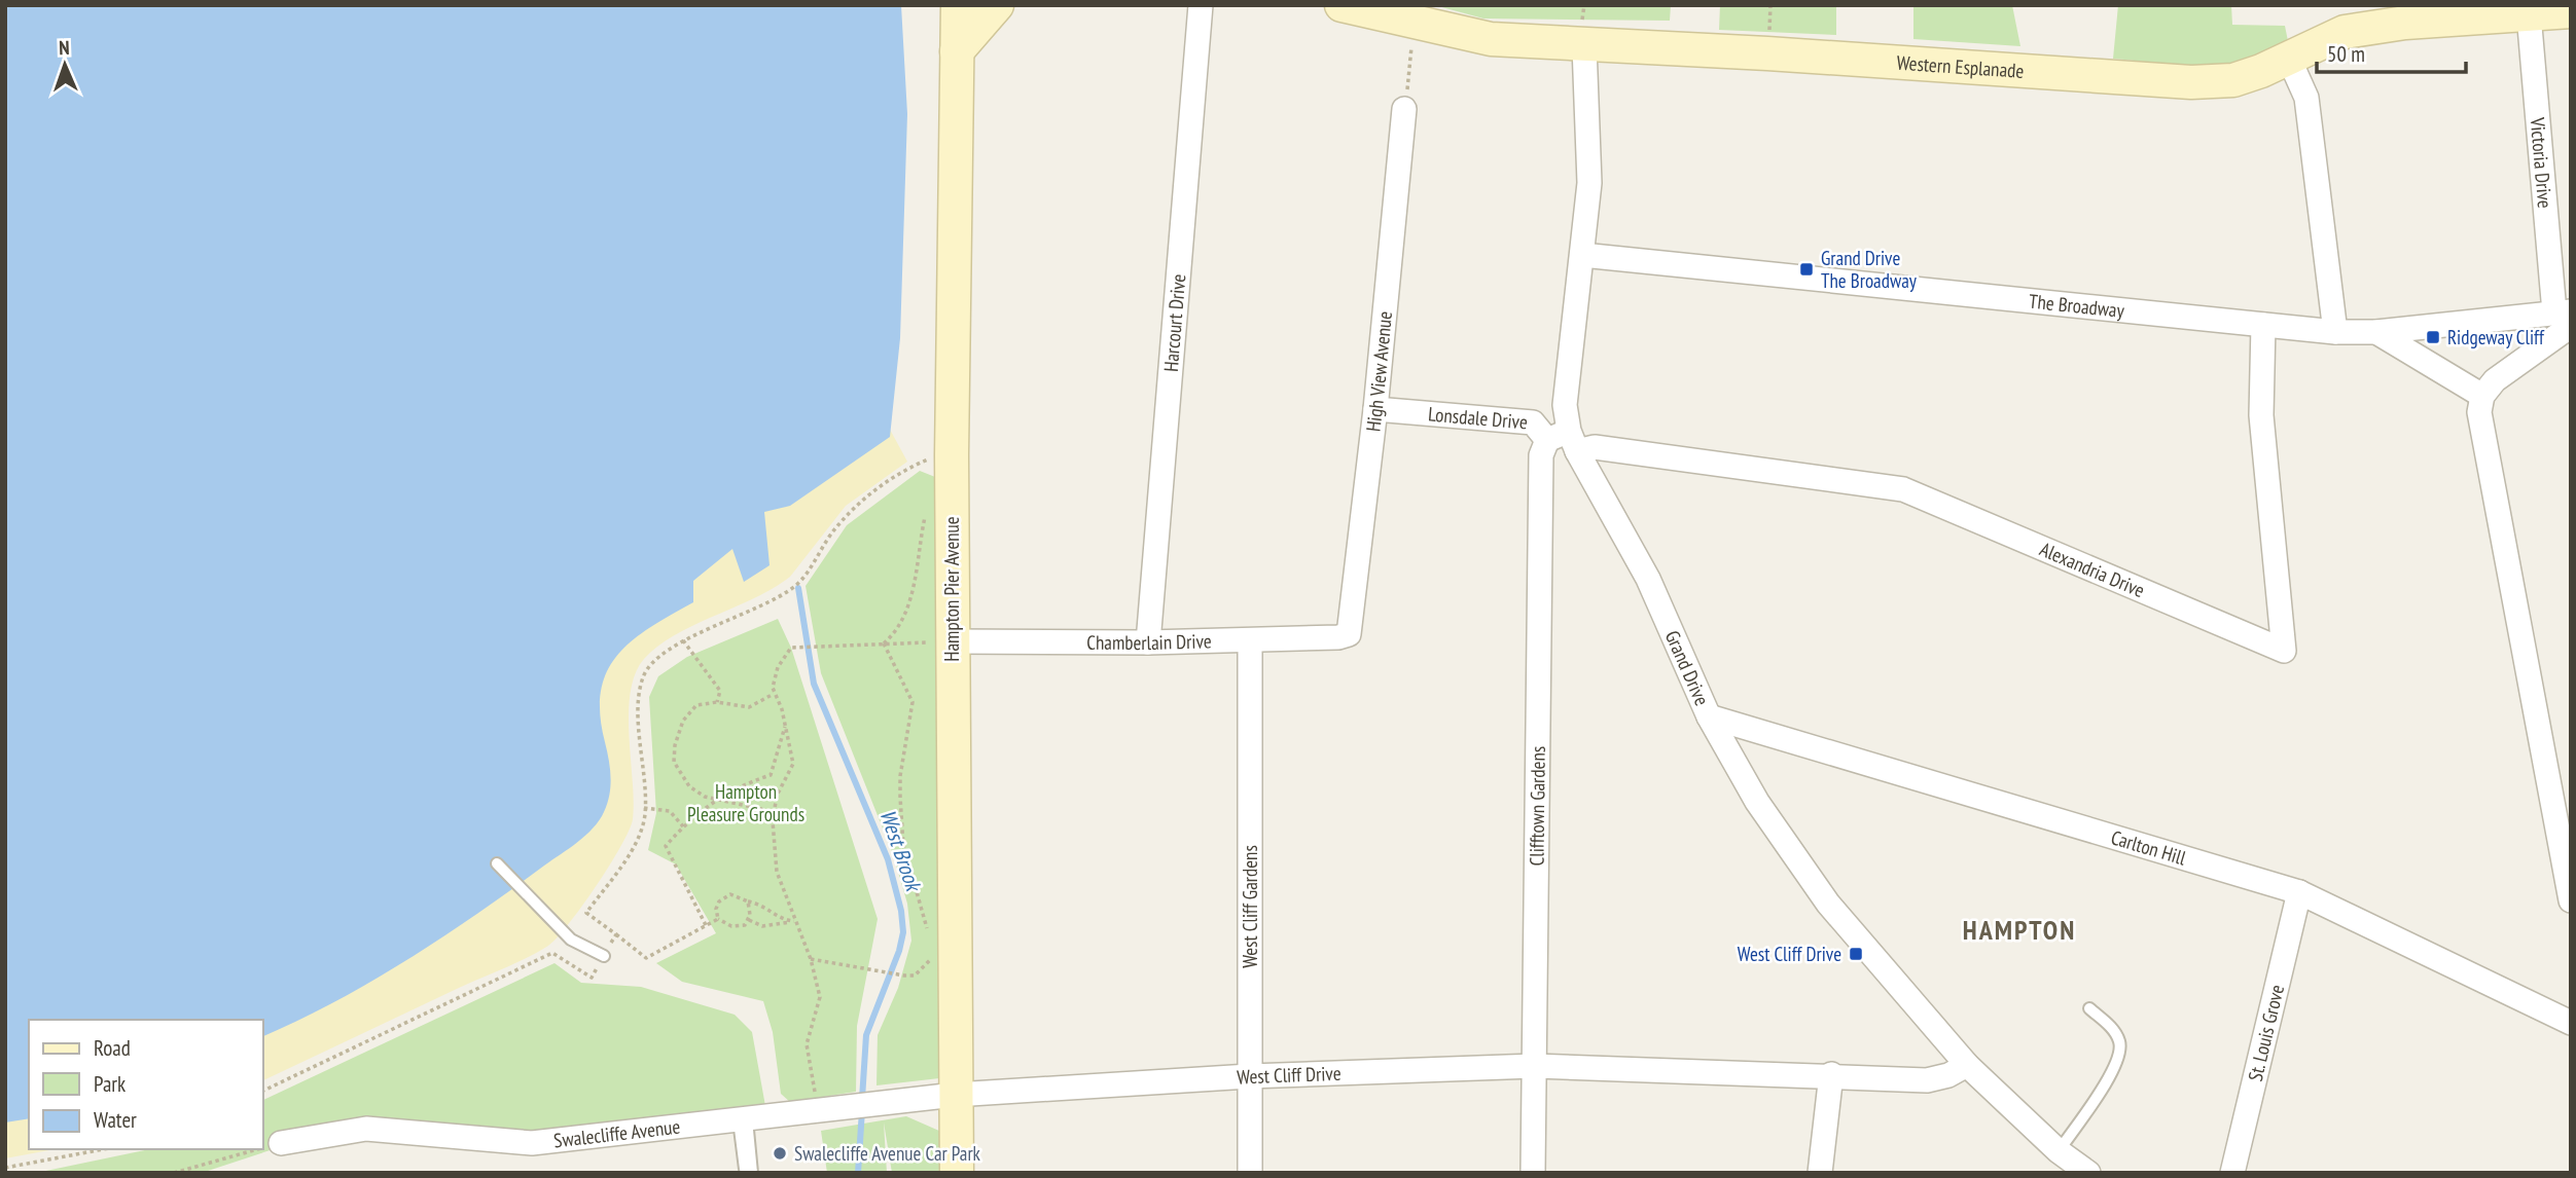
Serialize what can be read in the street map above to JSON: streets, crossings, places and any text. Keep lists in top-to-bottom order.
{
  "streets": {
    "street": [
      "Western Esplanade",
      "Victoria Drive",
      "The Broadway",
      "Harcourt Drive",
      "High View Avenue",
      "Lonsdale Drive",
      "Alexandria Drive",
      "Hampton Pier Avenue",
      "Chamberlain Drive",
      "Grand Drive",
      "Clifftown Gardens",
      "Carlton Hill",
      "West Cliff Gardens",
      "St. Louis Grove",
      "West Cliff Drive",
      "Swalecliffe Avenue"
    ]
  },
  "crossings": [
    ["Western Esplanade", "Victoria Drive"],
    ["Western Esplanade", "Grand Drive"],
    ["Victoria Drive", "The Broadway"],
    ["The Broadway", "Alexandria Drive"],
    ["The Broadway", "Grand Drive"],
    ["Harcourt Drive", "Chamberlain Drive"],
    ["High View Avenue", "Lonsdale Drive"],
    ["High View Avenue", "Chamberlain Drive"],
    ["Lonsdale Drive", "Alexandria Drive"],
    ["Lonsdale Drive", "Grand Drive"],
    ["Lonsdale Drive", "Clifftown Gardens"],
    ["Alexandria Drive", "Grand Drive"],
    ["Alexandria Drive", "Clifftown Gardens"],
    ["Hampton Pier Avenue", "Chamberlain Drive"],
    ["Hampton Pier Avenue", "West Cliff Drive"],
    ["Hampton Pier Avenue", "Swalecliffe Avenue"],
    ["Chamberlain Drive", "West Cliff Gardens"],
    ["Grand Drive", "Clifftown Gardens"],
    ["Grand Drive", "Carlton Hill"],
    ["Grand Drive", "West Cliff Drive"],
    ["Clifftown Gardens", "West Cliff Drive"],
    ["Carlton Hill", "St. Louis Grove"],
    ["West Cliff Gardens", "West Cliff Drive"],
    ["West Cliff Drive", "Swalecliffe Avenue"]
  ],
  "districts": ["HAMPTON"],
  "water": ["West Brook"],
  "parks": ["Hampton Pleasure Grounds"],
  "places": {
    "transit": ["Grand Drive The Broadway", "Ridgeway Cliff", "West Cliff Drive"],
    "other": ["Swalecliffe Avenue Car Park"]
  },
  "legend": ["Road", "Park", "Water"],
  "scale_bar": "50 m",
  "north": "top"
}
